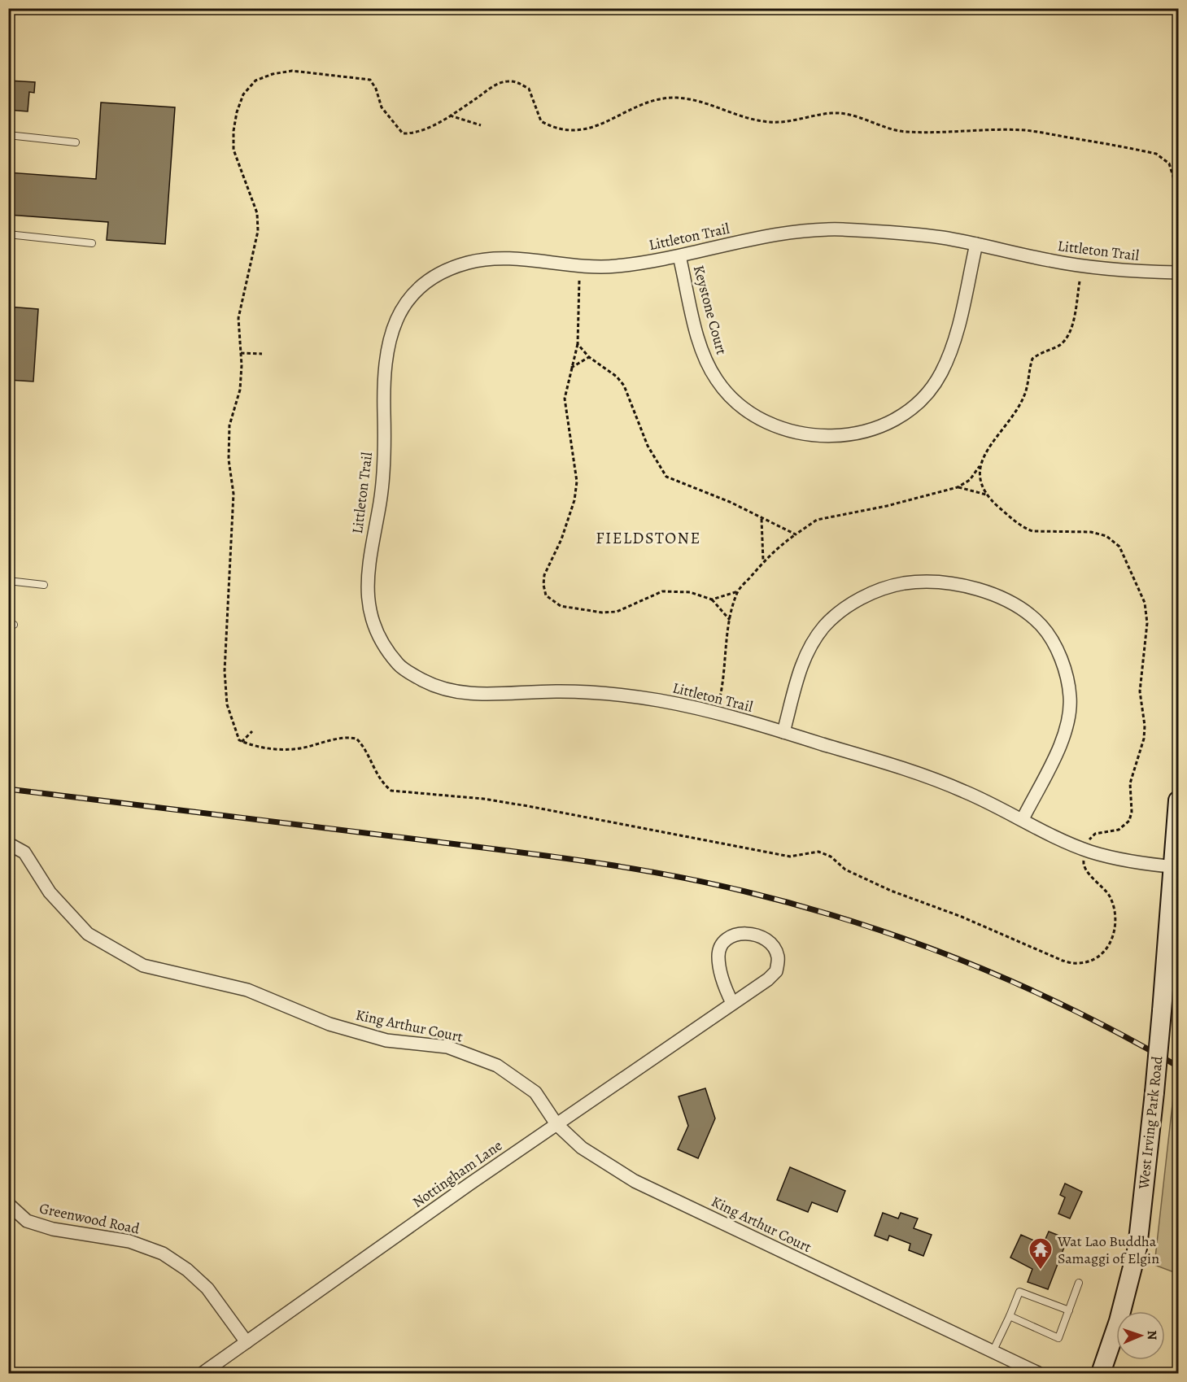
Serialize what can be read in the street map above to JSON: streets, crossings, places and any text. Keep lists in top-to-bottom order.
{
  "streets": {
    "main road": ["West Irving Park Road"],
    "street": [
      "Littleton Trail",
      "Keystone Court",
      "King Arthur Court",
      "Nottingham Lane",
      "Greenwood Road"
    ]
  },
  "crossings": [
    ["Littleton Trail", "Keystone Court"],
    ["Littleton Trail", "West Irving Park Road"],
    ["King Arthur Court", "Nottingham Lane"],
    ["Nottingham Lane", "Greenwood Road"]
  ],
  "districts": ["FIELDSTONE"],
  "places": {
    "temple": ["Wat Lao Buddha Samaggi of Elgin"]
  },
  "north": "right"
}
